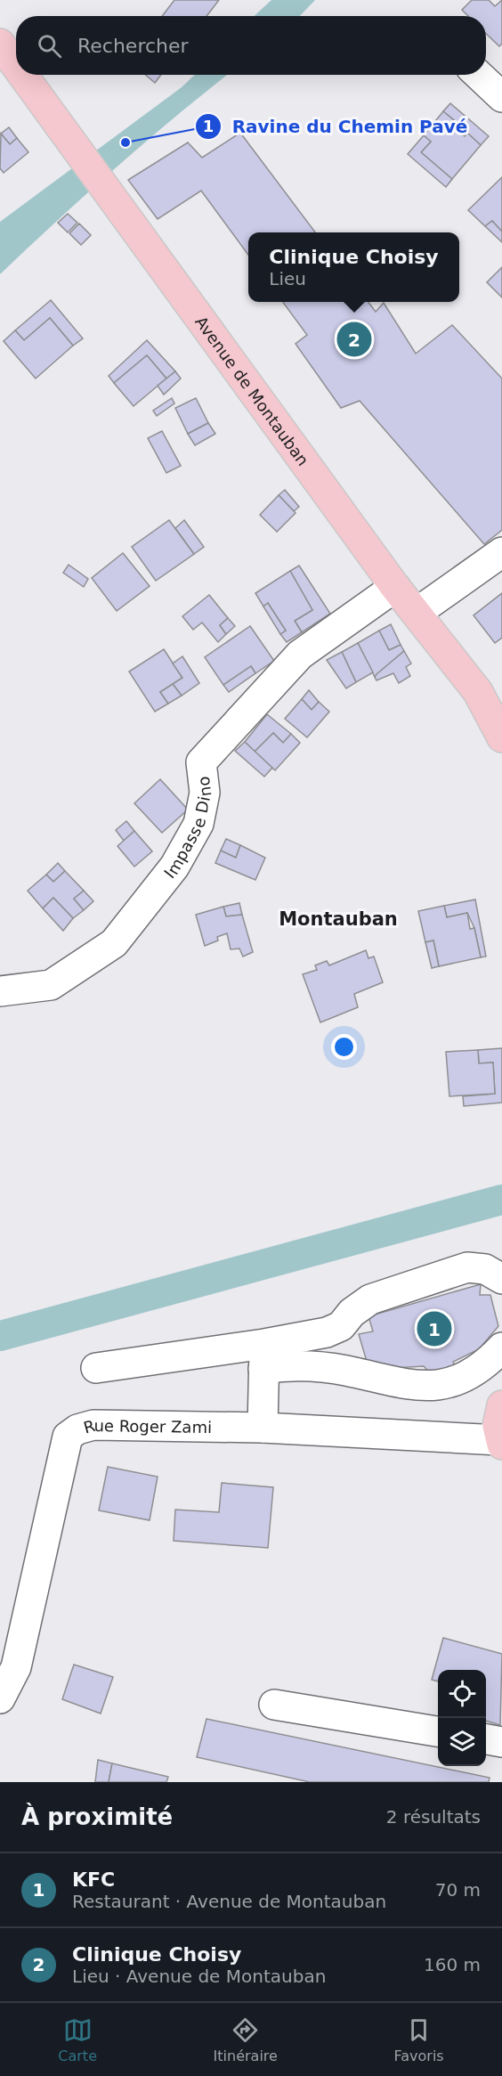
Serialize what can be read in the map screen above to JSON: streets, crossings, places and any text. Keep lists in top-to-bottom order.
{
  "streets": {
    "main road": ["Avenue de Montauban"],
    "street": ["Impasse Dino", "Rue Roger Zami"]
  },
  "crossings": [
    ["Avenue de Montauban", "Impasse Dino"]
  ],
  "districts": ["Montauban"],
  "places": ["Ravine du Chemin Pavé"],
  "page": {
    "search": "Rechercher",
    "popup": ["Clinique Choisy", "Lieu"],
    "pins": ["2", "1"],
    "heading": ["À proximité", "2 résultats"],
    "list": [
      {
        "mark": "1",
        "name": "KFC",
        "note": "Restaurant · Avenue de Montauban",
        "value": "70 m"
      },
      {
        "mark": "2",
        "name": "Clinique Choisy",
        "note": "Lieu · Avenue de Montauban",
        "value": "160 m"
      }
    ],
    "nav": ["Carte", "Itinéraire", "Favoris"]
  }
}
